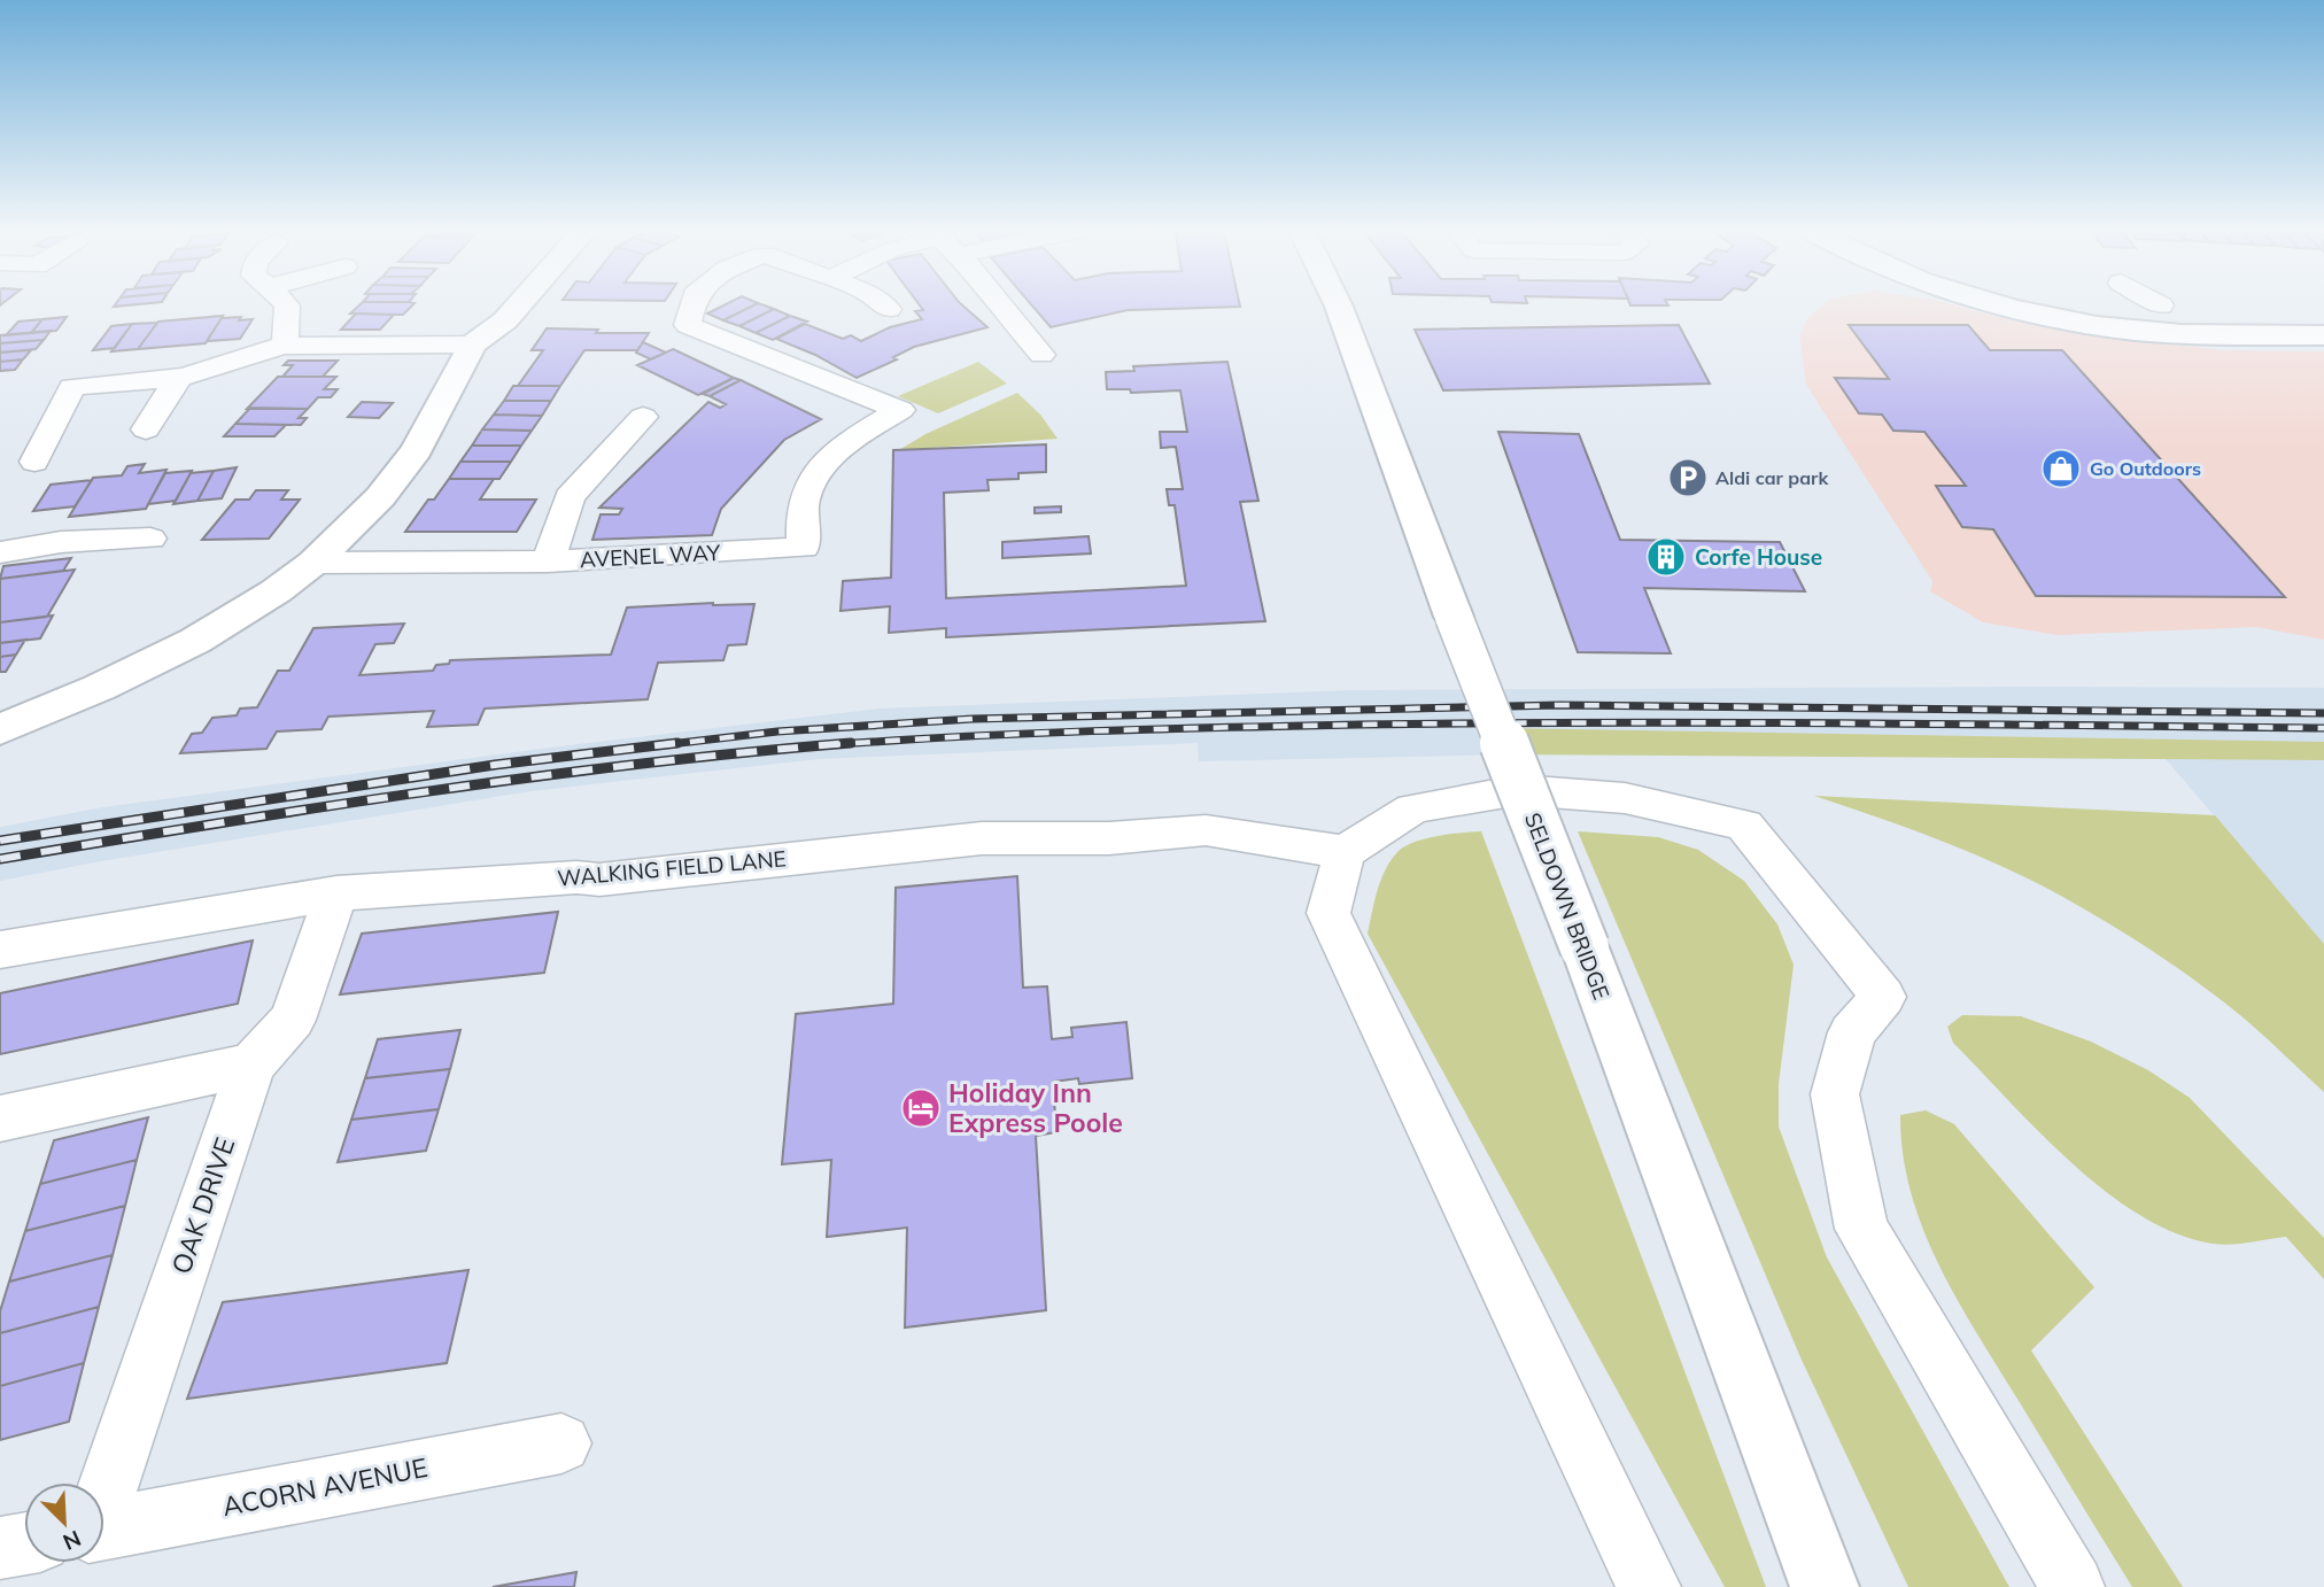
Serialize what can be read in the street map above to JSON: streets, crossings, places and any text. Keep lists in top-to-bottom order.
{
  "streets": {
    "street": [
      "AVENEL WAY",
      "WALKING FIELD LANE",
      "SELDOWN BRIDGE",
      "OAK DRIVE",
      "ACORN AVENUE"
    ]
  },
  "crossings": [
    ["WALKING FIELD LANE", "OAK DRIVE"]
  ],
  "places": {
    "shop": ["Go Outdoors"],
    "parking": ["Aldi car park"],
    "building": ["Corfe House"],
    "hotel": ["Holiday Inn Express Poole"]
  },
  "north": "bottom right"
}
